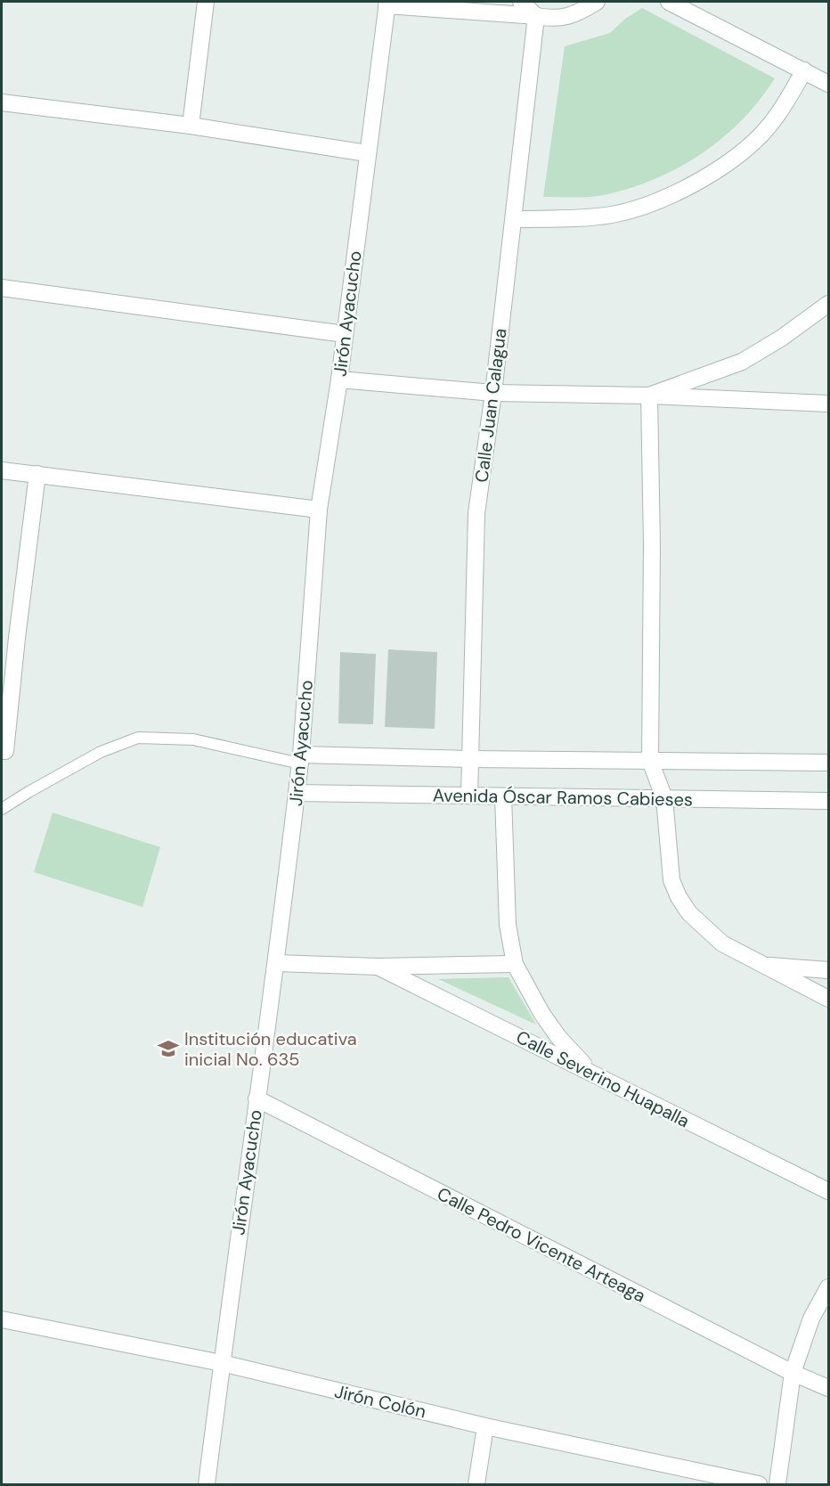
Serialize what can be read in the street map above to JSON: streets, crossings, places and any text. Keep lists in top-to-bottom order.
{
  "streets": {
    "street": [
      "Jirón Ayacucho",
      "Calle Juan Calagua",
      "Avenida Óscar Ramos Cabieses",
      "Calle Severino Huapalla",
      "Calle Pedro Vicente Arteaga",
      "Jirón Colón"
    ]
  },
  "crossings": [
    ["Jirón Ayacucho", "Avenida Óscar Ramos Cabieses"],
    ["Jirón Ayacucho", "Calle Pedro Vicente Arteaga"],
    ["Jirón Ayacucho", "Jirón Colón"],
    ["Calle Juan Calagua", "Avenida Óscar Ramos Cabieses"]
  ],
  "places": {
    "school or university": ["Institución educativa inicial No. 635"]
  }
}
